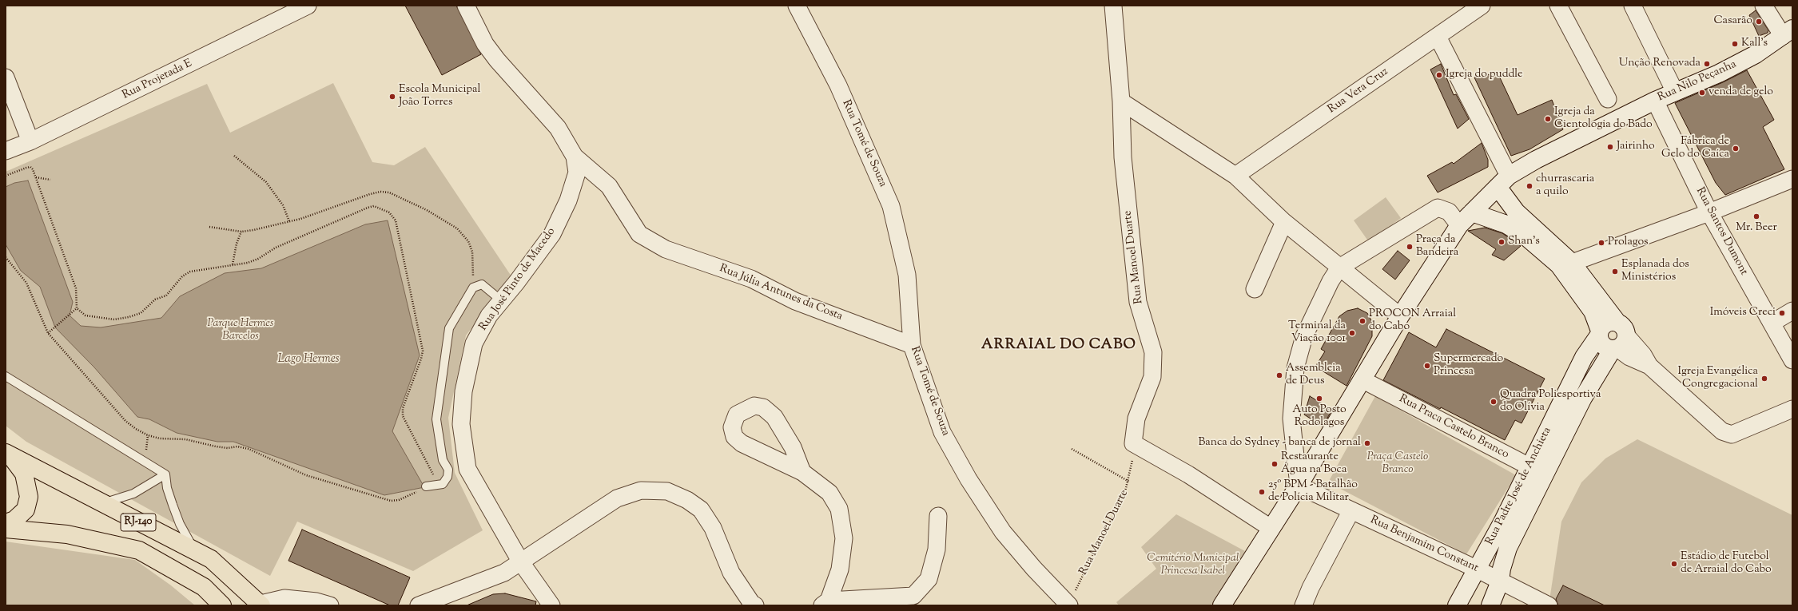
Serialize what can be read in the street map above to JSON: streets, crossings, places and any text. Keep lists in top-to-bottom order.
{
  "streets": {
    "main road": ["Rua Nilo Peçanha", "Rua Padre José de Anchieta", "RJ-140"],
    "street": [
      "Rua Projetada E",
      "Rua Vera Cruz",
      "Rua Tomé de Souza",
      "Rua Santos Dumont",
      "Rua Manoel Duarte",
      "Rua José Pinto de Macedo",
      "Rua Júlia Antunes da Costa",
      "Rua Praca Castelo Branco",
      "Rua Benjamim Constant"
    ]
  },
  "crossings": [
    ["Rua Nilo Peçanha", "Rua Santos Dumont"],
    ["Rua Nilo Peçanha", "Rua Praca Castelo Branco"],
    ["Rua Nilo Peçanha", "Rua Benjamim Constant"],
    ["Rua Tomé de Souza", "Rua Manoel Duarte"],
    ["Rua Tomé de Souza", "Rua Júlia Antunes da Costa"],
    ["Rua José Pinto de Macedo", "Rua Júlia Antunes da Costa"],
    ["Rua Praca Castelo Branco", "Rua Padre José de Anchieta"],
    ["Rua Padre José de Anchieta", "Rua Benjamim Constant"]
  ],
  "districts": ["ARRAIAL DO CABO"],
  "water": ["Lago Hermes"],
  "parks": ["Parque Hermes Barcelos", "Praça Castelo Branco", "Cemitério Municipal Princesa Isabel"],
  "places": [
    "Casarão",
    "Kall's",
    "Unção Renovada",
    "Igreja do puddle",
    "venda de gelo",
    "Escola Municipal João Torres",
    "Igreja da Cientologia do Bado",
    "Jairinho",
    "Fábrica de Gelo do Caíca",
    "churrascaria a quilo",
    "Mr. Beer",
    "Shan's",
    "Prolagos",
    "Praça da Bandeira",
    "Esplanada dos Ministérios",
    "Imóveis Creci",
    "PROCON Arraial do Cabo",
    "Terminal da Viação 1001",
    "Supermercado Princesa",
    "Assembleia de Deus",
    "Igreja Evangélica Congregacional",
    "Auto Posto Rodolagos",
    "Quadra Poliesportiva do Olívia",
    "Banca do Sydney - banca de jornal",
    "Restaurante Água na Boca",
    "25º BPM - Batalhão de Polícia Militar",
    "Estádio de Futebol de Arraial do Cabo"
  ]
}
